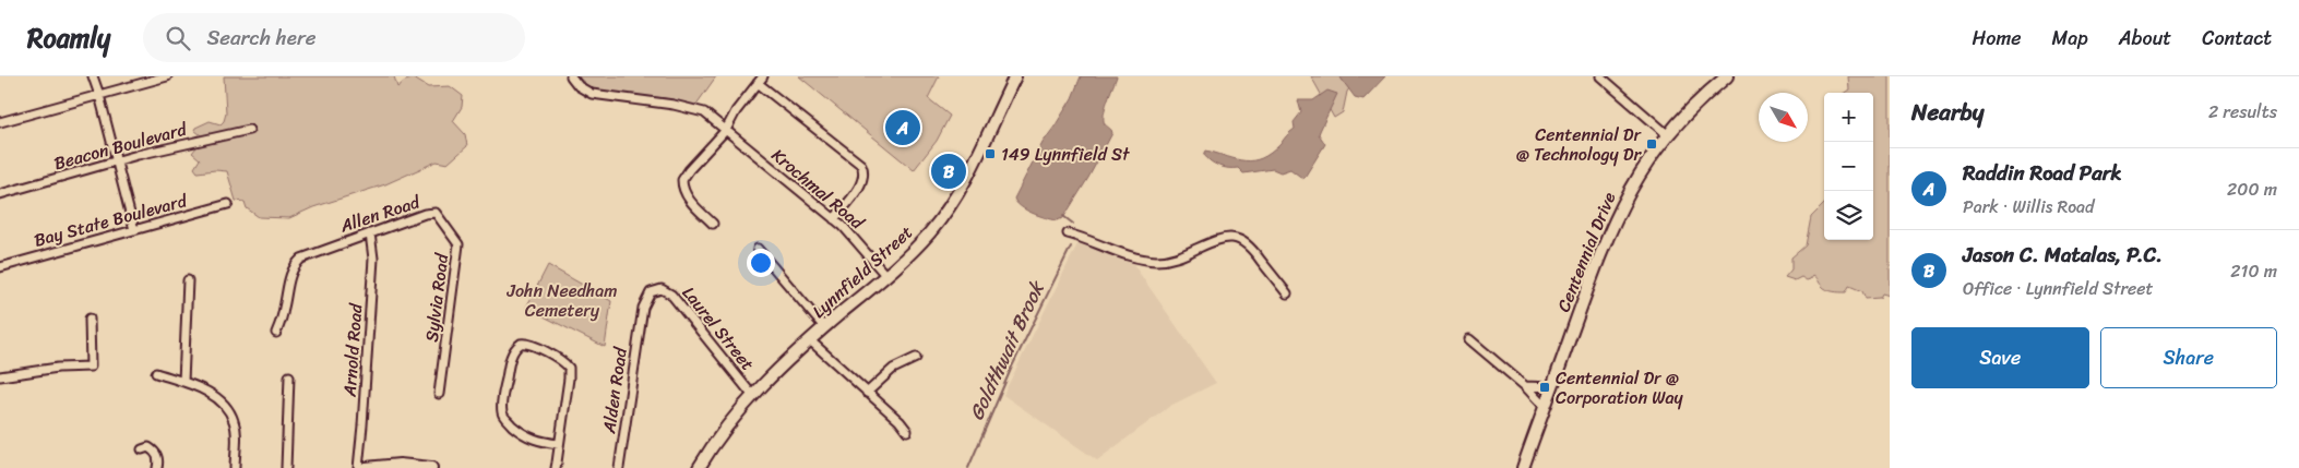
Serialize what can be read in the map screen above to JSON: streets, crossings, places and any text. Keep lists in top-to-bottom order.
{
  "streets": {
    "main road": ["Centennial Drive", "Lynnfield Street"],
    "street": [
      "Beacon Boulevard",
      "Krochmal Road",
      "Allen Road",
      "Bay State Boulevard",
      "Sylvia Road",
      "Laurel Street",
      "Arnold Road",
      "Alden Road"
    ]
  },
  "crossings": [
    ["Krochmal Road", "Lynnfield Street"],
    ["Allen Road", "Sylvia Road"],
    ["Allen Road", "Arnold Road"],
    ["Lynnfield Street", "Laurel Street"],
    ["Laurel Street", "Alden Road"]
  ],
  "water": ["Goldthwait Brook"],
  "parks": ["John Needham Cemetery"],
  "places": {
    "transit": ["Centennial Dr @ Technology Dr", "149 Lynnfield St", "Centennial Dr @ Corporation Way"]
  },
  "north": "bottom right",
  "page": {
    "header": "Roamly",
    "search": "Search here",
    "nav": [
      "Home",
      "Map",
      "About",
      "Contact"
    ],
    "heading": ["Nearby", "2 results"],
    "map_buttons": ["+", "−"],
    "pins": ["A", "B"],
    "list": [
      {
        "mark": "A",
        "name": "Raddin Road Park",
        "note": "Park · Willis Road",
        "value": "200 m"
      },
      {
        "mark": "B",
        "name": "Jason C. Matalas, P.C.",
        "note": "Office · Lynnfield Street",
        "value": "210 m"
      }
    ],
    "buttons": ["Save", "Share"]
  }
}
